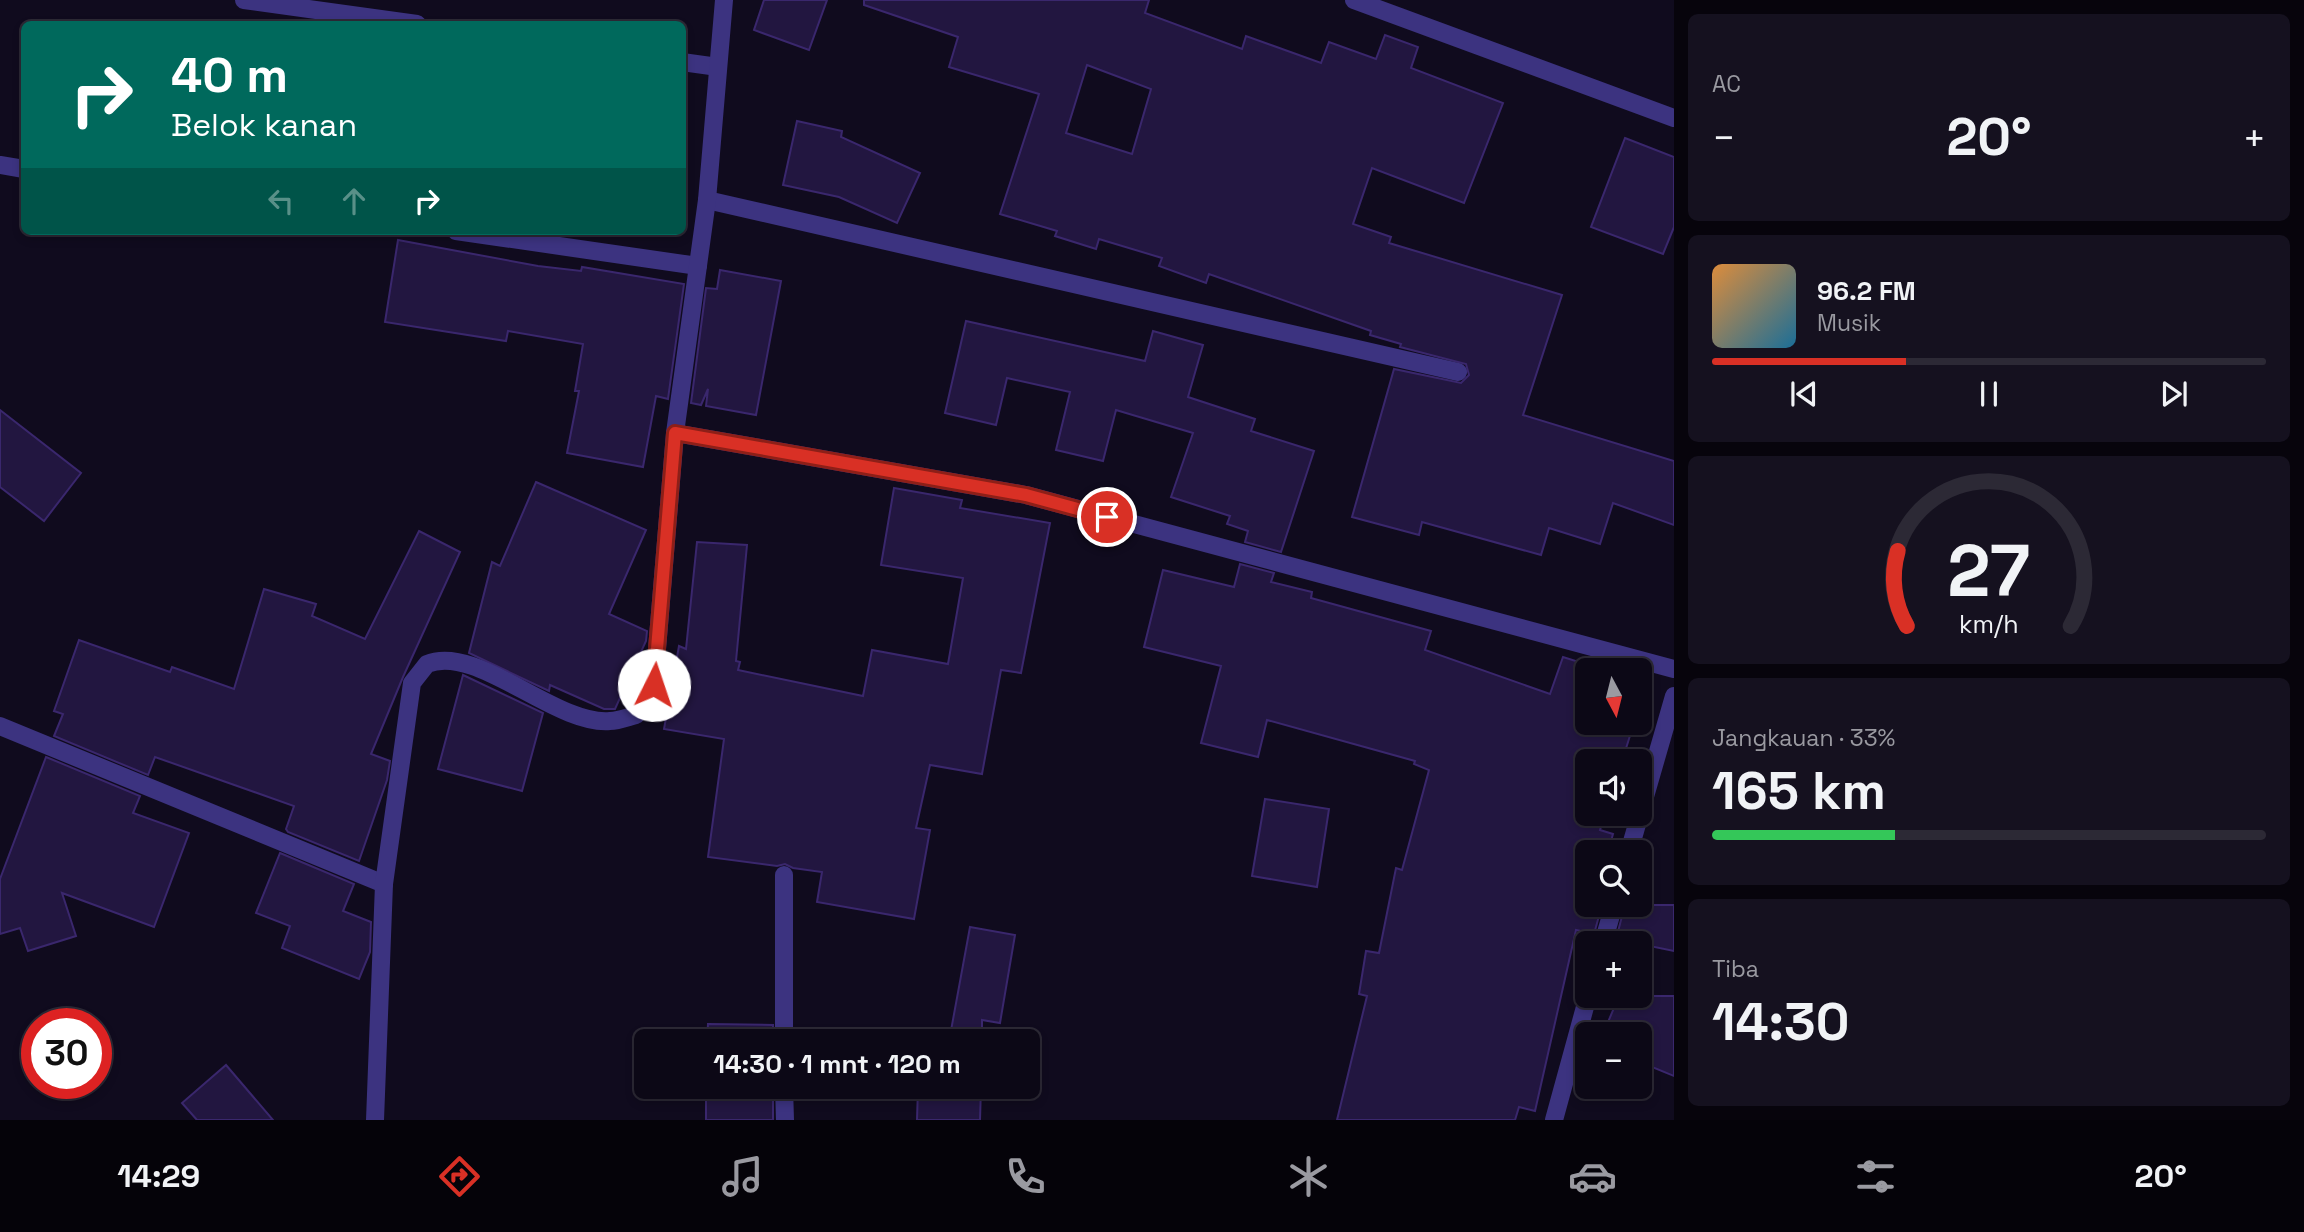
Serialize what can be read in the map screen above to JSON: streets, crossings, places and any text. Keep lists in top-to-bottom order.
{
  "north": "bottom",
  "page": {
    "tile": [
      "AC",
      ["Jangkauan · 33%", "165 km"],
      ["Tiba", "14:30"]
    ],
    "turn": ["40 m", "Belok kanan"],
    "heat": ["−", "20°", "+"],
    "song": ["96.2 FM", "Musik"],
    "map_buttons": ["+", "−"],
    "limit": "30",
    "trip": "14:30 · 1 mnt · 120 m",
    "tabs": ["14:29", "20°"],
    "gauge": ["27", "km/h"]
  }
}
